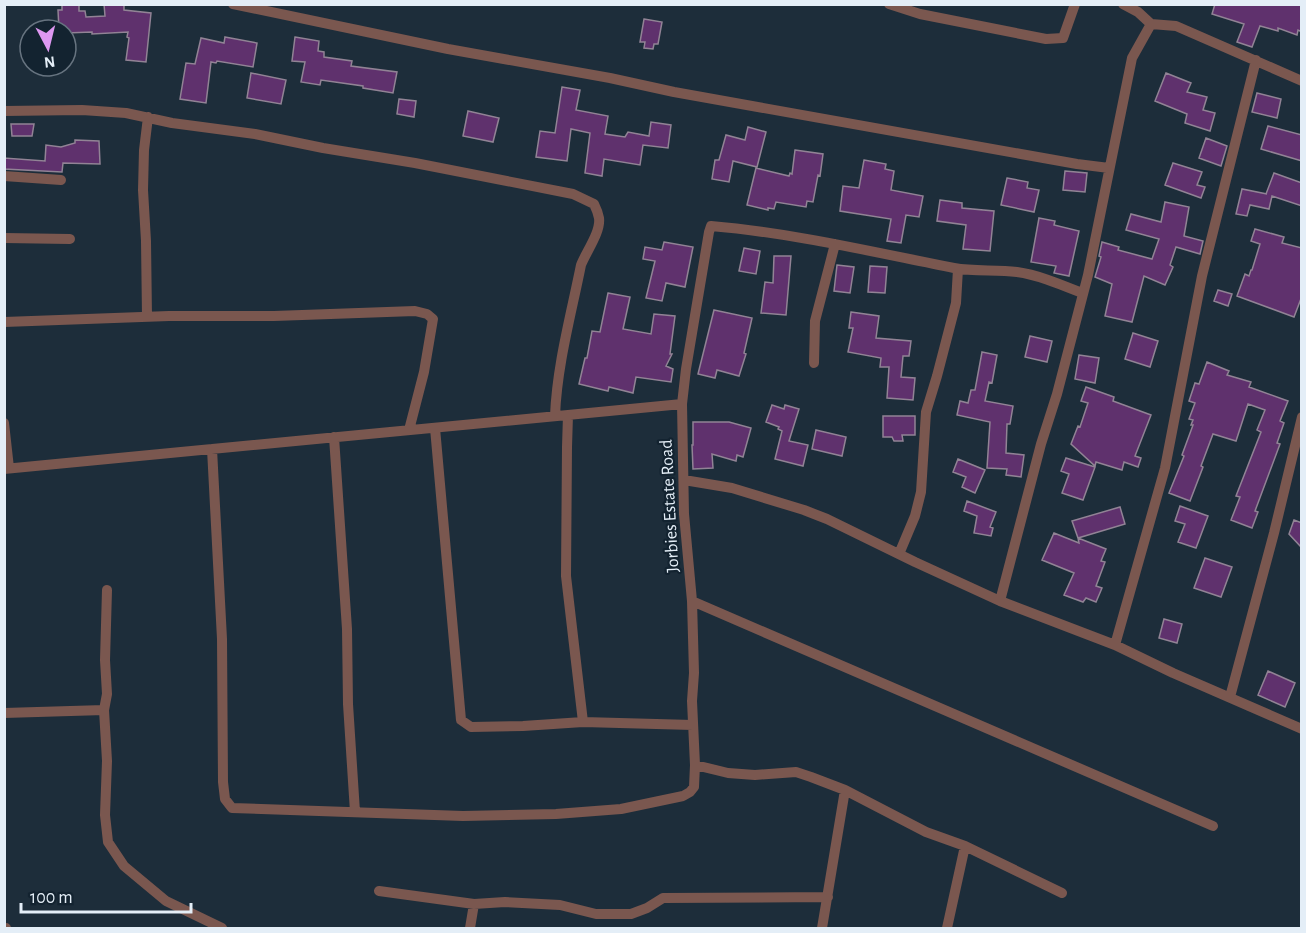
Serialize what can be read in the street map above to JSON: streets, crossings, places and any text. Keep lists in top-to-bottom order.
{
  "streets": {
    "street": ["Jorbies Estate Road"]
  },
  "scale_bar": "100 m",
  "north": "bottom"
}
